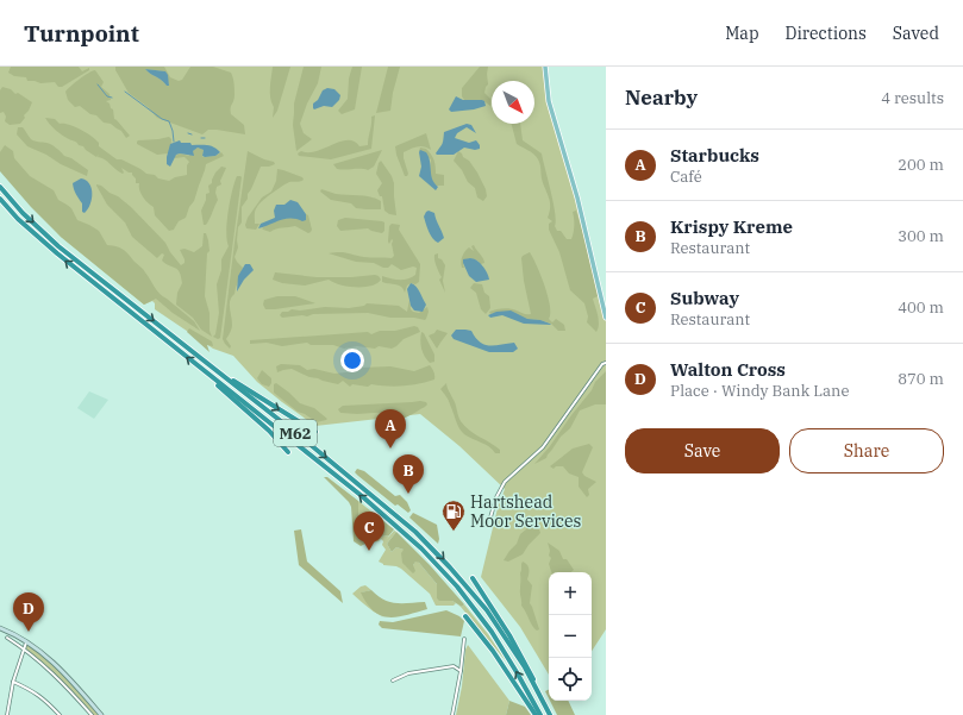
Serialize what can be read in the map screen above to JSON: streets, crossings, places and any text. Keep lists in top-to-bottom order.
{
  "streets": {
    "highway": ["M62"]
  },
  "places": {
    "fuel station": ["Hartshead Moor Services"]
  },
  "north": "bottom right",
  "page": {
    "header": "Turnpoint",
    "nav": ["Map", "Directions", "Saved"],
    "heading": ["Nearby", "4 results"],
    "list": [
      {
        "mark": "A",
        "name": "Starbucks",
        "note": "Café",
        "value": "200 m"
      },
      {
        "mark": "B",
        "name": "Krispy Kreme",
        "note": "Restaurant",
        "value": "300 m"
      },
      {
        "mark": "C",
        "name": "Subway",
        "note": "Restaurant",
        "value": "400 m"
      },
      {
        "mark": "D",
        "name": "Walton Cross",
        "note": "Place · Windy Bank Lane",
        "value": "870 m"
      }
    ],
    "pins": [
      "A",
      "B",
      "C",
      "D"
    ],
    "buttons": ["Save", "Share"],
    "map_buttons": ["+", "−"]
  }
}
